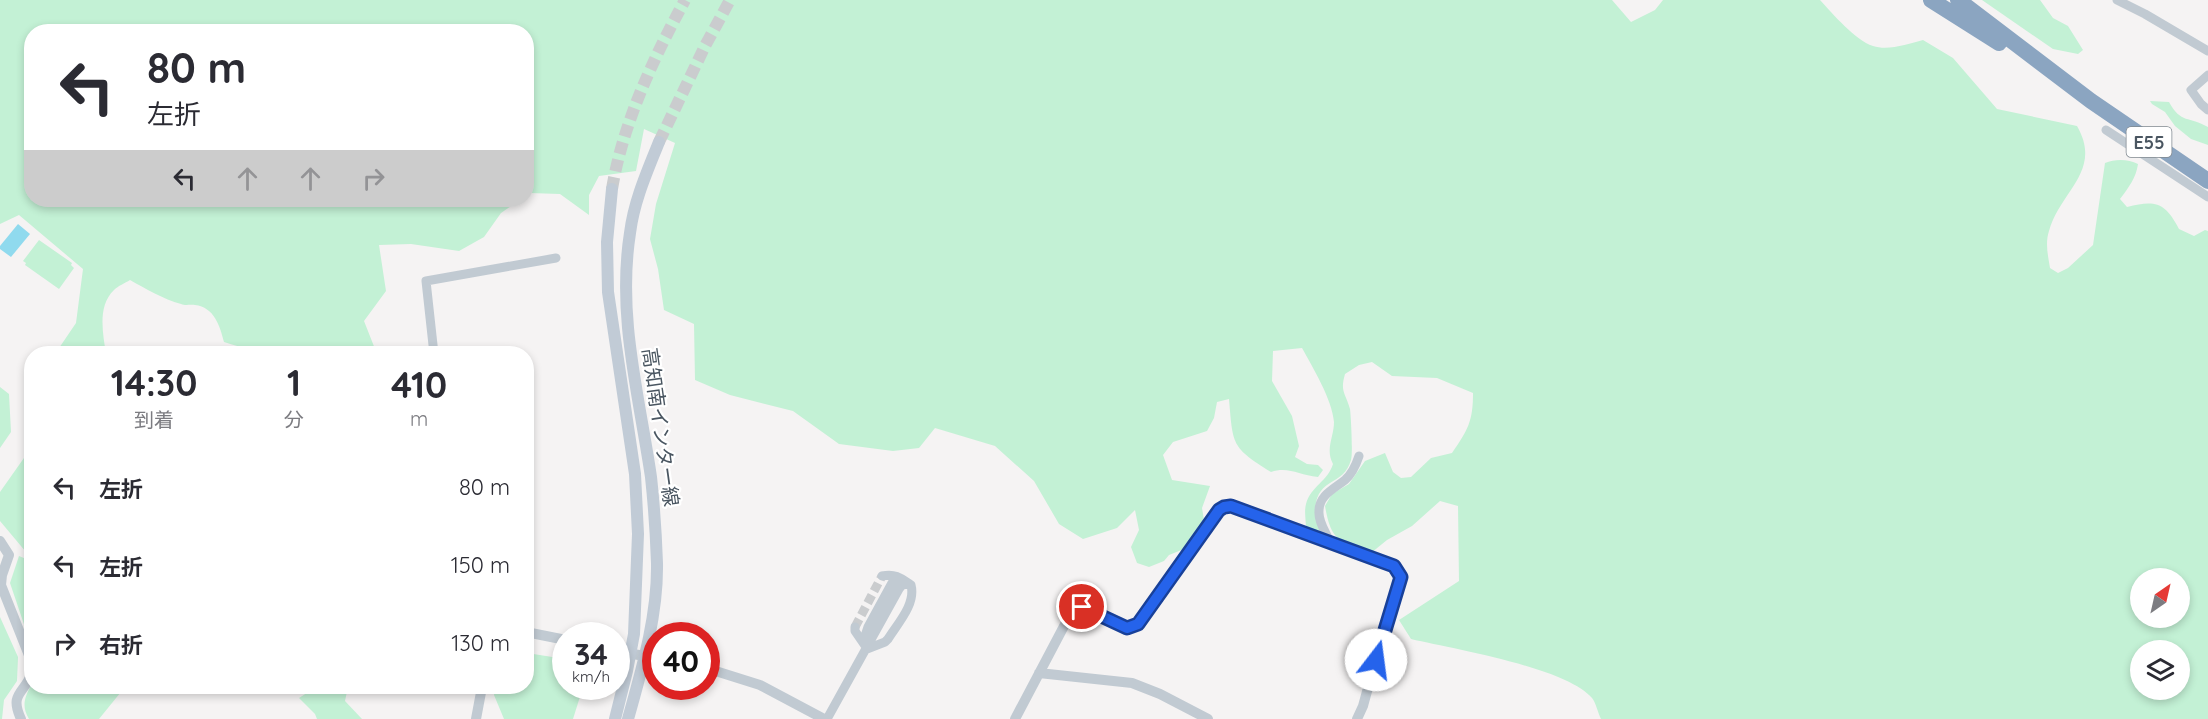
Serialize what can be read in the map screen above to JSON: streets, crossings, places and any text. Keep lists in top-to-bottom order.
{
  "streets": {
    "highway": ["E55"],
    "main road": ["高知南インター線"]
  },
  "north": "top right",
  "page": {
    "turn": ["80 m", "左折"],
    "eta": [
      "14:30",
      "到着",
      "1",
      "分",
      "410",
      "m"
    ],
    "list": [
      {
        "name": "左折",
        "value": "80 m"
      },
      {
        "name": "左折",
        "value": "150 m"
      },
      {
        "name": "右折",
        "value": "130 m"
      }
    ],
    "speed": "34 km/h",
    "limit": "40"
  }
}
